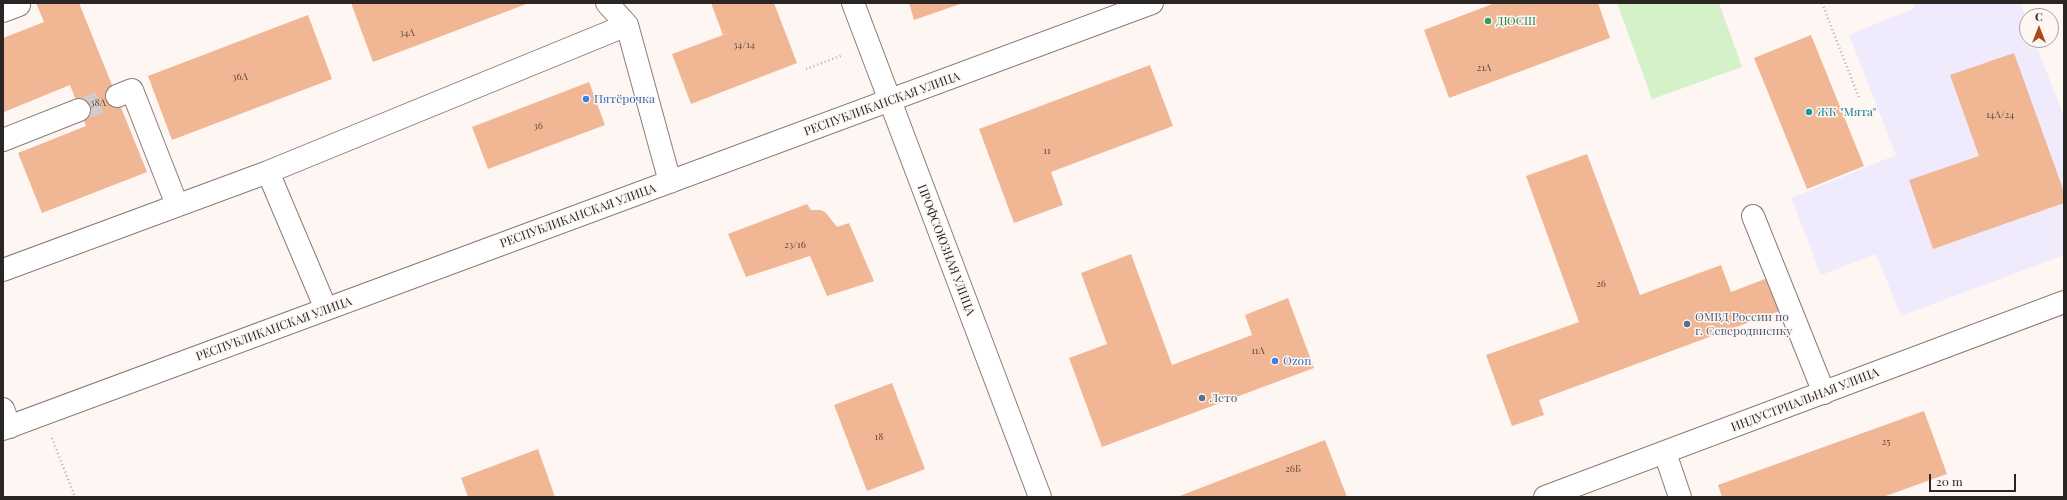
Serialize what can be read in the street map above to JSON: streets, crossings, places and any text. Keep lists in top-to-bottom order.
{
  "streets": {
    "street": ["РЕСПУБЛИКАНСКАЯ УЛИЦА", "ПРОФСОЮЗНАЯ УЛИЦА", "ИНДУСТРИАЛЬНАЯ УЛИЦА"]
  },
  "crossings": [
    ["РЕСПУБЛИКАНСКАЯ УЛИЦА", "ПРОФСОЮЗНАЯ УЛИЦА"]
  ],
  "places": [
    "ДЮСШ",
    "Пятёрочка",
    "ЖК \"Мята\"",
    "ОМВД России по г. Северодвиснку",
    "Ozon",
    "Лето"
  ],
  "house_numbers": [
    "34А",
    "34/14",
    "21А",
    "36А",
    "38А",
    "14А/24",
    "36",
    "11",
    "23/16",
    "26",
    "11А",
    "18",
    "25",
    "26Б"
  ],
  "scale_bar": "20 m",
  "north": "top"
}
